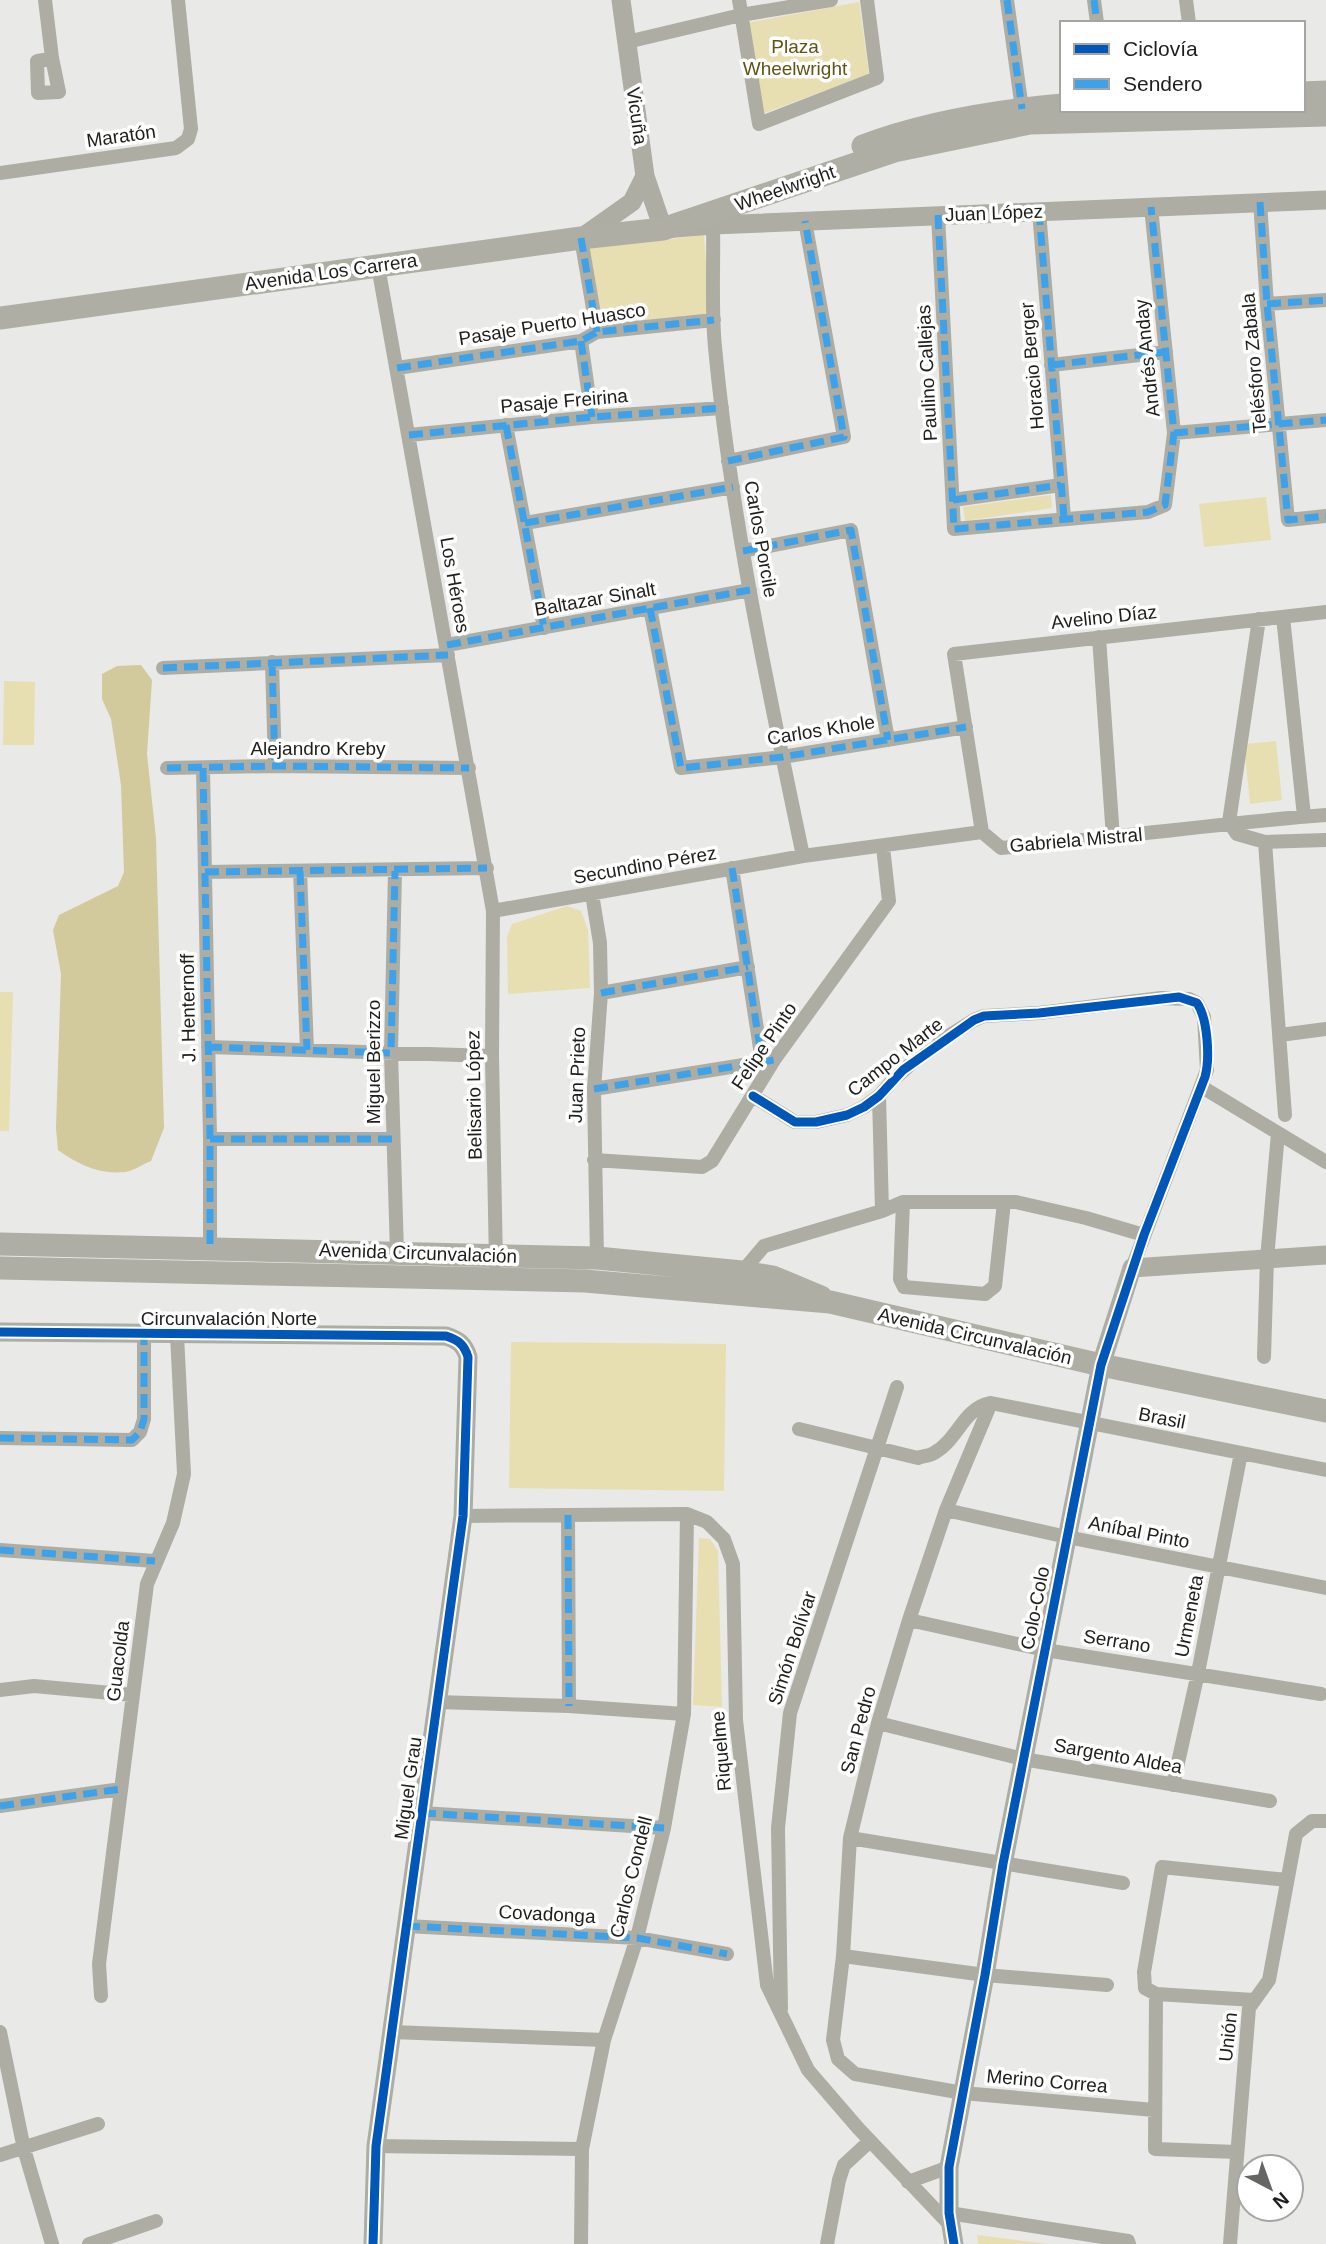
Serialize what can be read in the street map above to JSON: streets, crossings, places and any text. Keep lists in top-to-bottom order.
{
  "streets": {
    "main road": ["Wheelwright", "Avenida Los Carrera", "Avenida Circunvalación"],
    "street": [
      "Vicuña",
      "Maratón",
      "Juan López",
      "Pasaje Puerto Huasco",
      "Andrés Anday",
      "Telésforo Zabala",
      "Horacio Berger",
      "Paulino Callejas",
      "Pasaje Freirina",
      "Carlos Porcile",
      "Los Héroes",
      "Baltazar Sinalt",
      "Avelino Díaz",
      "Carlos Khole",
      "Alejandro Kreby",
      "Gabriela Mistral",
      "Secundino Pérez",
      "J. Henternoff",
      "Felipe Pinto",
      "Campo Marte",
      "Miguel Berizzo",
      "Juan Prieto",
      "Belisario López",
      "Circunvalación Norte",
      "Brasil",
      "Aníbal Pinto",
      "Colo-Colo",
      "Urmeneta",
      "Serrano",
      "Simón Bolívar",
      "Guacolda",
      "San Pedro",
      "Riquelme",
      "Sargento Aldea",
      "Miguel Grau",
      "Carlos Condell",
      "Covadonga",
      "Unión",
      "Merino Correa"
    ]
  },
  "crossings": [
    ["Vicuña", "Wheelwright"],
    ["Vicuña", "Juan López"],
    ["Vicuña", "Avenida Los Carrera"],
    ["Wheelwright", "Juan López"],
    ["Wheelwright", "Avenida Los Carrera"],
    ["Juan López", "Avenida Los Carrera"],
    ["Juan López", "Andrés Anday"],
    ["Juan López", "Telésforo Zabala"],
    ["Juan López", "Horacio Berger"],
    ["Juan López", "Paulino Callejas"],
    ["Juan López", "Carlos Porcile"],
    ["Avenida Los Carrera", "Los Héroes"],
    ["Pasaje Puerto Huasco", "Carlos Porcile"],
    ["Pasaje Puerto Huasco", "Los Héroes"],
    ["Andrés Anday", "Horacio Berger"],
    ["Andrés Anday", "Paulino Callejas"],
    ["Horacio Berger", "Paulino Callejas"],
    ["Pasaje Freirina", "Carlos Porcile"],
    ["Pasaje Freirina", "Los Héroes"],
    ["Carlos Porcile", "Baltazar Sinalt"],
    ["Carlos Porcile", "Carlos Khole"],
    ["Carlos Porcile", "Gabriela Mistral"],
    ["Carlos Porcile", "Secundino Pérez"],
    ["Los Héroes", "Baltazar Sinalt"],
    ["Los Héroes", "Alejandro Kreby"],
    ["Los Héroes", "Secundino Pérez"],
    ["Los Héroes", "Belisario López"],
    ["Baltazar Sinalt", "Carlos Khole"],
    ["Avelino Díaz", "Carlos Khole"],
    ["Alejandro Kreby", "J. Henternoff"],
    ["Gabriela Mistral", "Secundino Pérez"],
    ["Gabriela Mistral", "Felipe Pinto"],
    ["Secundino Pérez", "Juan Prieto"],
    ["Secundino Pérez", "Belisario López"],
    ["J. Henternoff", "Avenida Circunvalación"],
    ["Felipe Pinto", "Campo Marte"],
    ["Felipe Pinto", "Juan Prieto"],
    ["Campo Marte", "Colo-Colo"],
    ["Miguel Berizzo", "Avenida Circunvalación"],
    ["Juan Prieto", "Avenida Circunvalación"],
    ["Belisario López", "Avenida Circunvalación"],
    ["Avenida Circunvalación", "Colo-Colo"],
    ["Circunvalación Norte", "Guacolda"],
    ["Circunvalación Norte", "Miguel Grau"],
    ["Brasil", "Colo-Colo"],
    ["Brasil", "Urmeneta"],
    ["Brasil", "San Pedro"],
    ["Aníbal Pinto", "Colo-Colo"],
    ["Aníbal Pinto", "Urmeneta"],
    ["Aníbal Pinto", "San Pedro"],
    ["Colo-Colo", "Serrano"],
    ["Colo-Colo", "Riquelme"],
    ["Colo-Colo", "Sargento Aldea"],
    ["Colo-Colo", "Merino Correa"],
    ["Urmeneta", "Serrano"],
    ["Urmeneta", "Sargento Aldea"],
    ["Serrano", "San Pedro"],
    ["Simón Bolívar", "Riquelme"],
    ["San Pedro", "Sargento Aldea"],
    ["San Pedro", "Merino Correa"],
    ["Riquelme", "Carlos Condell"],
    ["Miguel Grau", "Covadonga"],
    ["Carlos Condell", "Covadonga"]
  ],
  "parks": ["Plaza Wheelwright"],
  "legend": ["Ciclovía", "Sendero"],
  "north": "bottom right"
}
